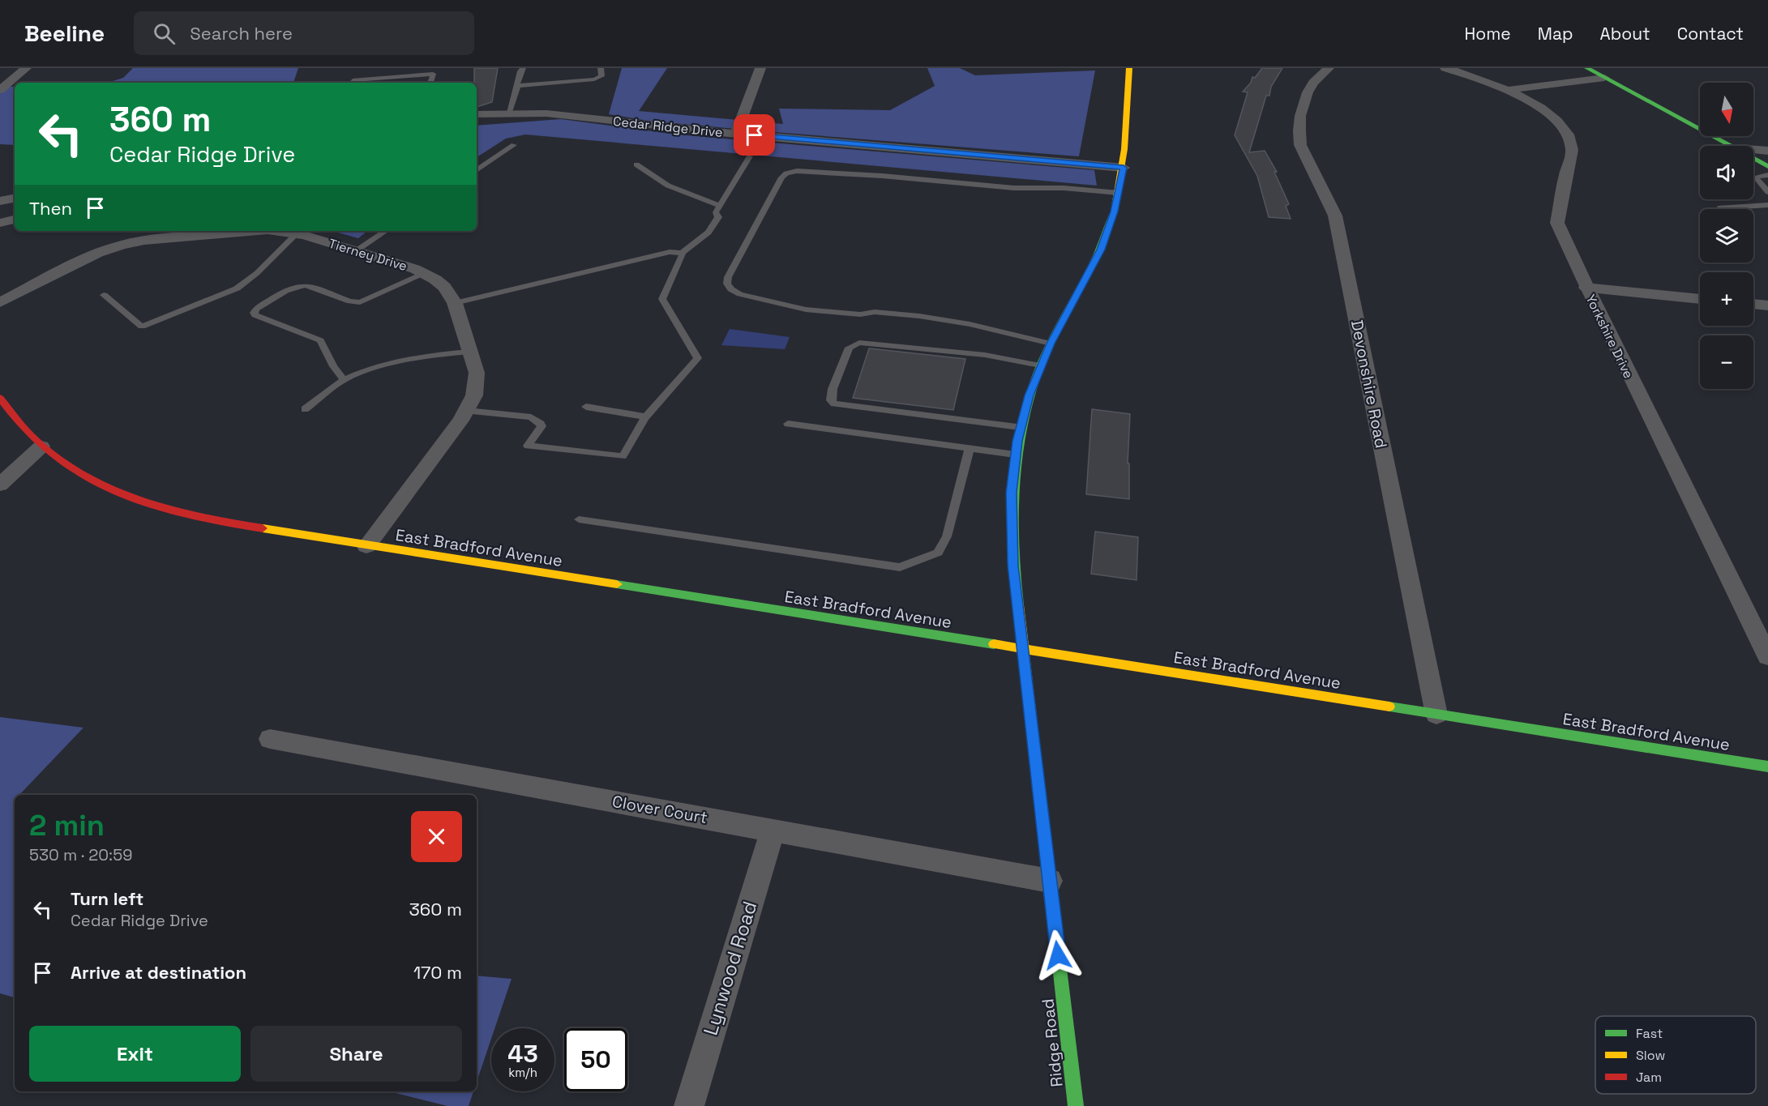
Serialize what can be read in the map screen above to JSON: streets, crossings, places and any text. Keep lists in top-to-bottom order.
{
  "streets": {
    "main road": ["East Bradford Avenue", "Ridge Road"],
    "street": [
      "Cedar Ridge Drive",
      "Tierney Drive",
      "Yorkshire Drive",
      "Devonshire Road",
      "Clover Court",
      "Lynwood Road"
    ]
  },
  "crossings": [
    ["Cedar Ridge Drive", "Ridge Road"],
    ["Tierney Drive", "East Bradford Avenue"],
    ["Devonshire Road", "East Bradford Avenue"],
    ["East Bradford Avenue", "Ridge Road"],
    ["Clover Court", "Lynwood Road"],
    ["Clover Court", "Ridge Road"]
  ],
  "legend": ["Fast", "Slow", "Jam"],
  "north": "bottom",
  "page": {
    "header": "Beeline",
    "search": "Search here",
    "nav": [
      "Home",
      "Map",
      "About",
      "Contact"
    ],
    "map_buttons": ["+", "−"],
    "turn": ["360 m", "Cedar Ridge Drive"],
    "then": "Then",
    "heading": ["2 min", "530 m · 20:59"],
    "list": [
      {
        "name": "Turn left",
        "note": "Cedar Ridge Drive",
        "value": "360 m"
      },
      {
        "name": "Arrive at destination",
        "value": "170 m"
      }
    ],
    "buttons": ["Exit", "Share"],
    "speed": "43 km/h",
    "limit": "50"
  }
}
